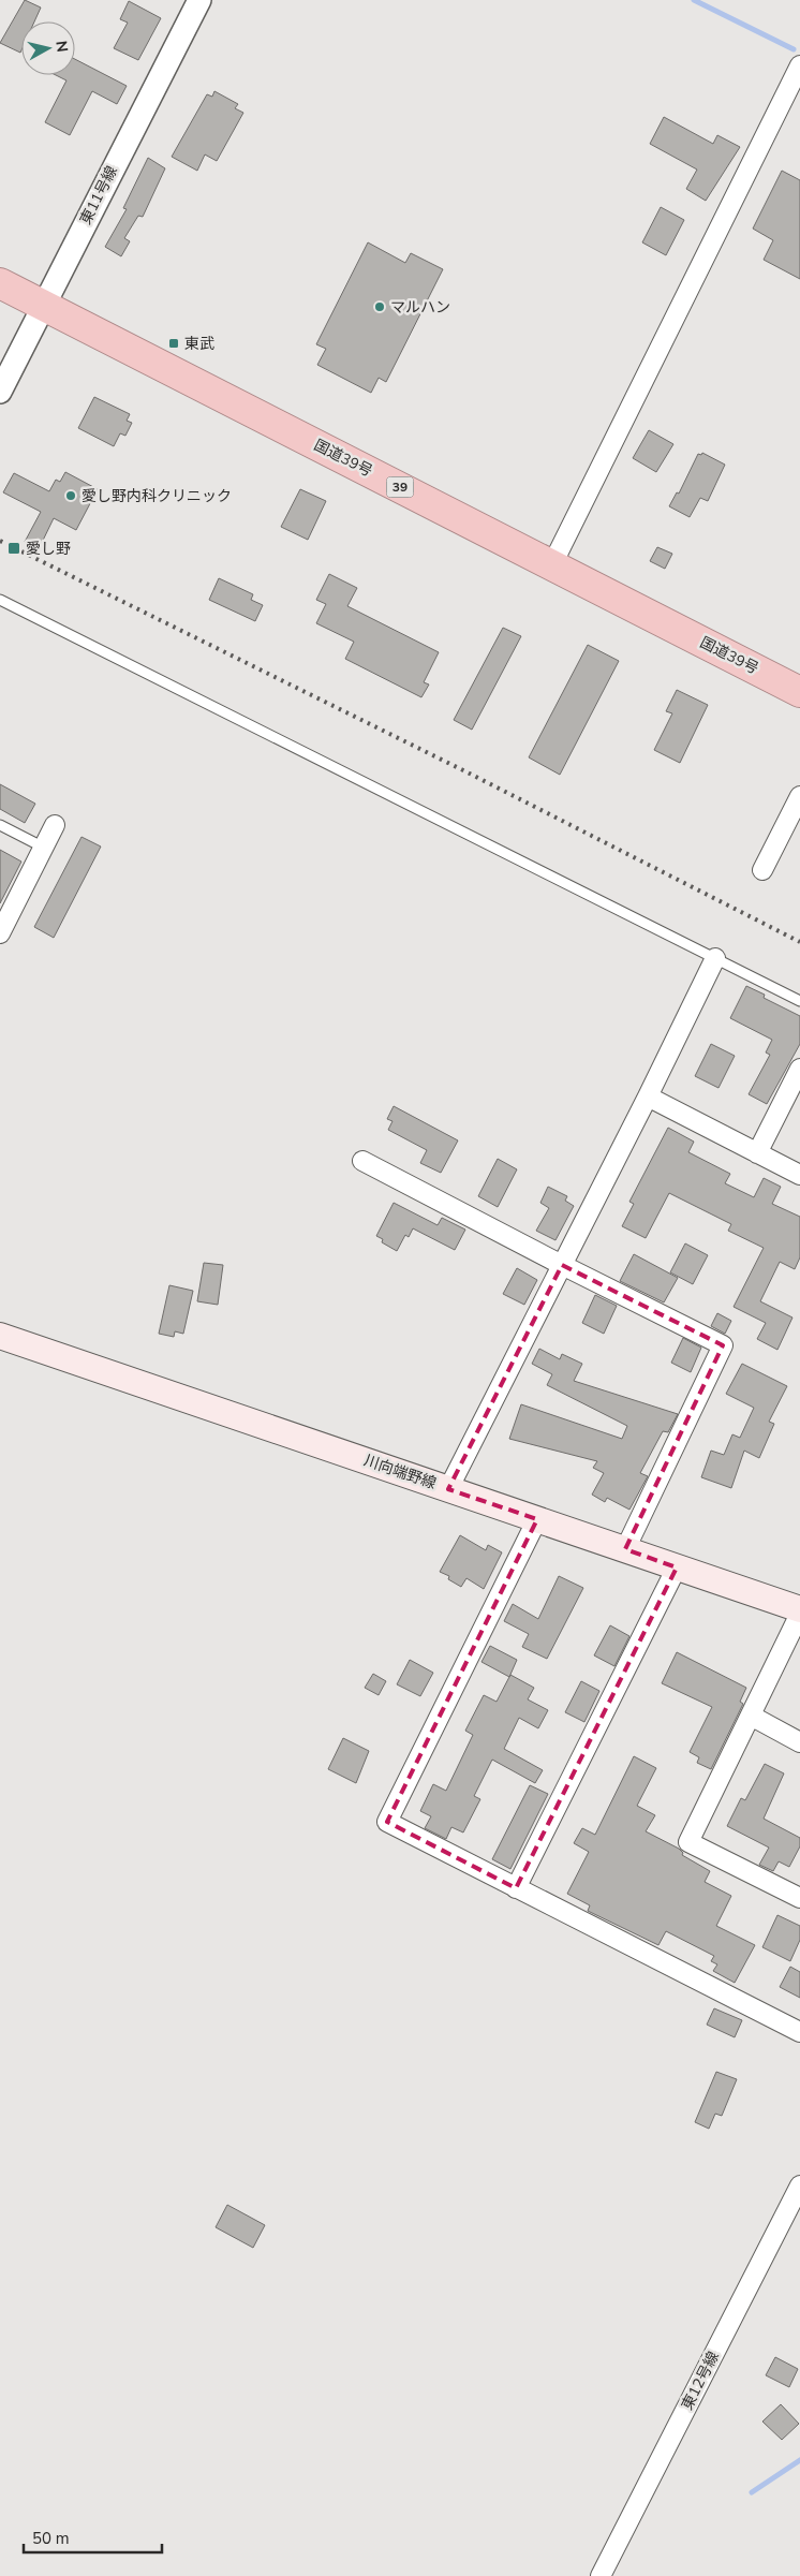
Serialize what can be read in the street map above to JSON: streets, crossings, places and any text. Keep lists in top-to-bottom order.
{
  "streets": {
    "highway": ["国道39号", "39"],
    "main road": ["川向端野線"],
    "street": ["東11号線", "東12号線"]
  },
  "crossings": [
    ["東11号線", "国道39号"]
  ],
  "places": {
    "other": ["マルハン", "愛し野内科クリニック"],
    "transit": ["東武", "愛し野"]
  },
  "scale_bar": "50 m",
  "north": "right"
}
